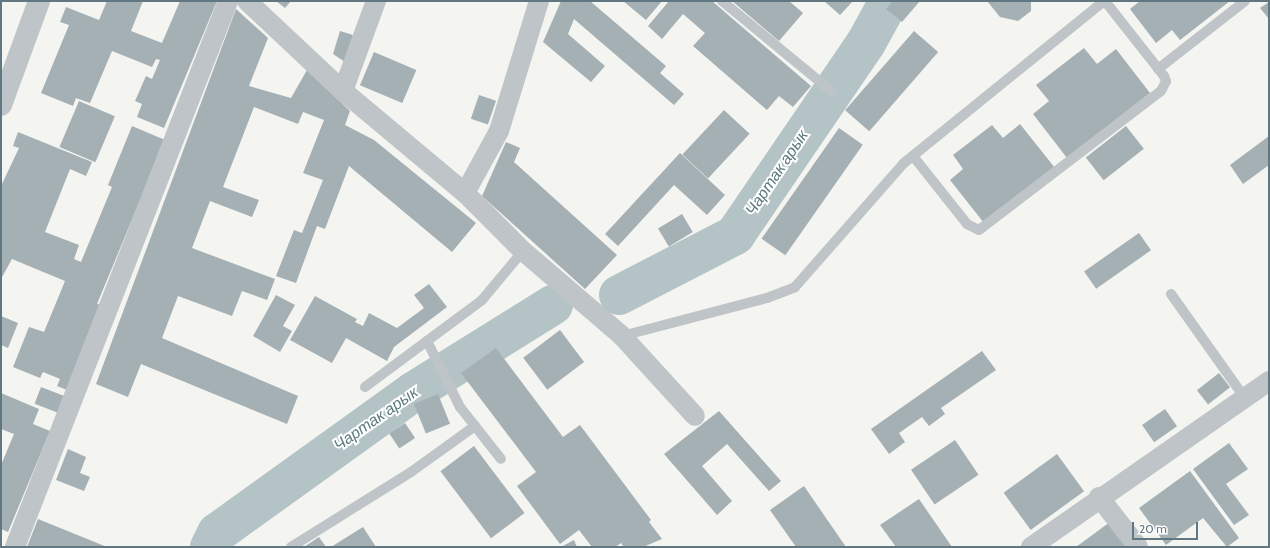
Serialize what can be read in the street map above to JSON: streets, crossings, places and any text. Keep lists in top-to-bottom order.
{
  "water": ["Чартак арык"],
  "scale_bar": "20 m"
}
